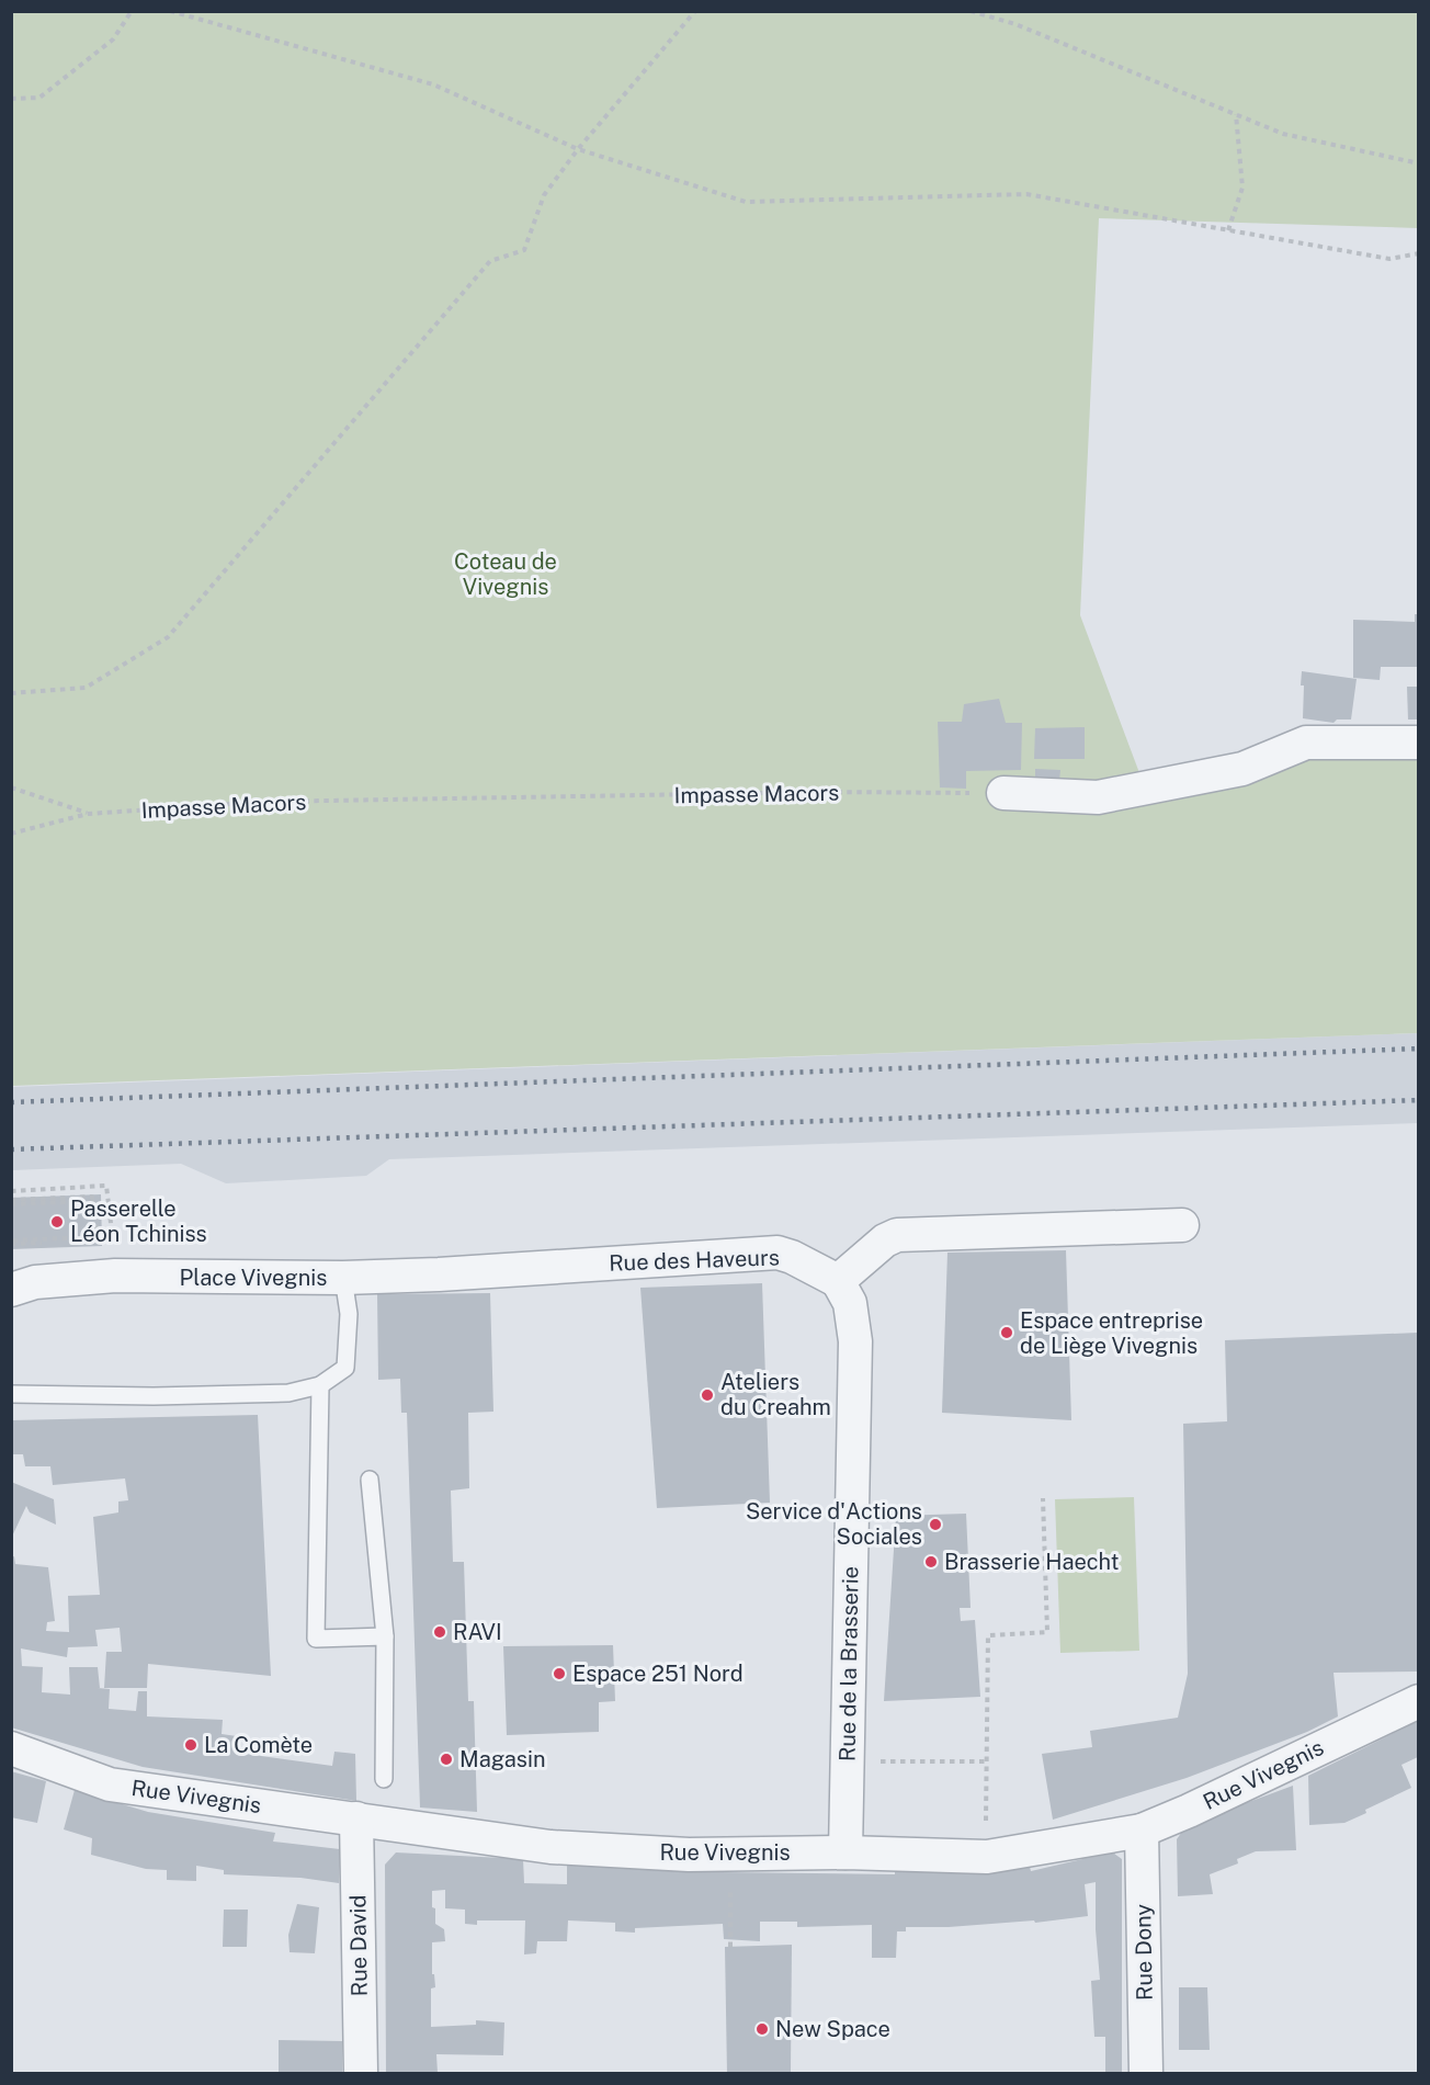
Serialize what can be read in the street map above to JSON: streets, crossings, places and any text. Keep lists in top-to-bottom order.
{
  "streets": {
    "street": [
      "Rue des Haveurs",
      "Place Vivegnis",
      "Rue de la Brasserie",
      "Rue Vivegnis",
      "Rue David",
      "Rue Dony"
    ],
    "path": ["Impasse Macors"]
  },
  "crossings": [
    ["Rue des Haveurs", "Place Vivegnis"],
    ["Rue des Haveurs", "Rue de la Brasserie"],
    ["Rue de la Brasserie", "Rue Vivegnis"],
    ["Rue Vivegnis", "Rue David"],
    ["Rue Vivegnis", "Rue Dony"]
  ],
  "parks": ["Coteau de Vivegnis"],
  "places": [
    "Passerelle Léon Tchiniss",
    "Espace entreprise de Liège Vivegnis",
    "Ateliers du Creahm",
    "Service d'Actions Sociales",
    "Brasserie Haecht",
    "RAVI",
    "Espace 251 Nord",
    "La Comète",
    "Magasin",
    "New Space"
  ]
}
